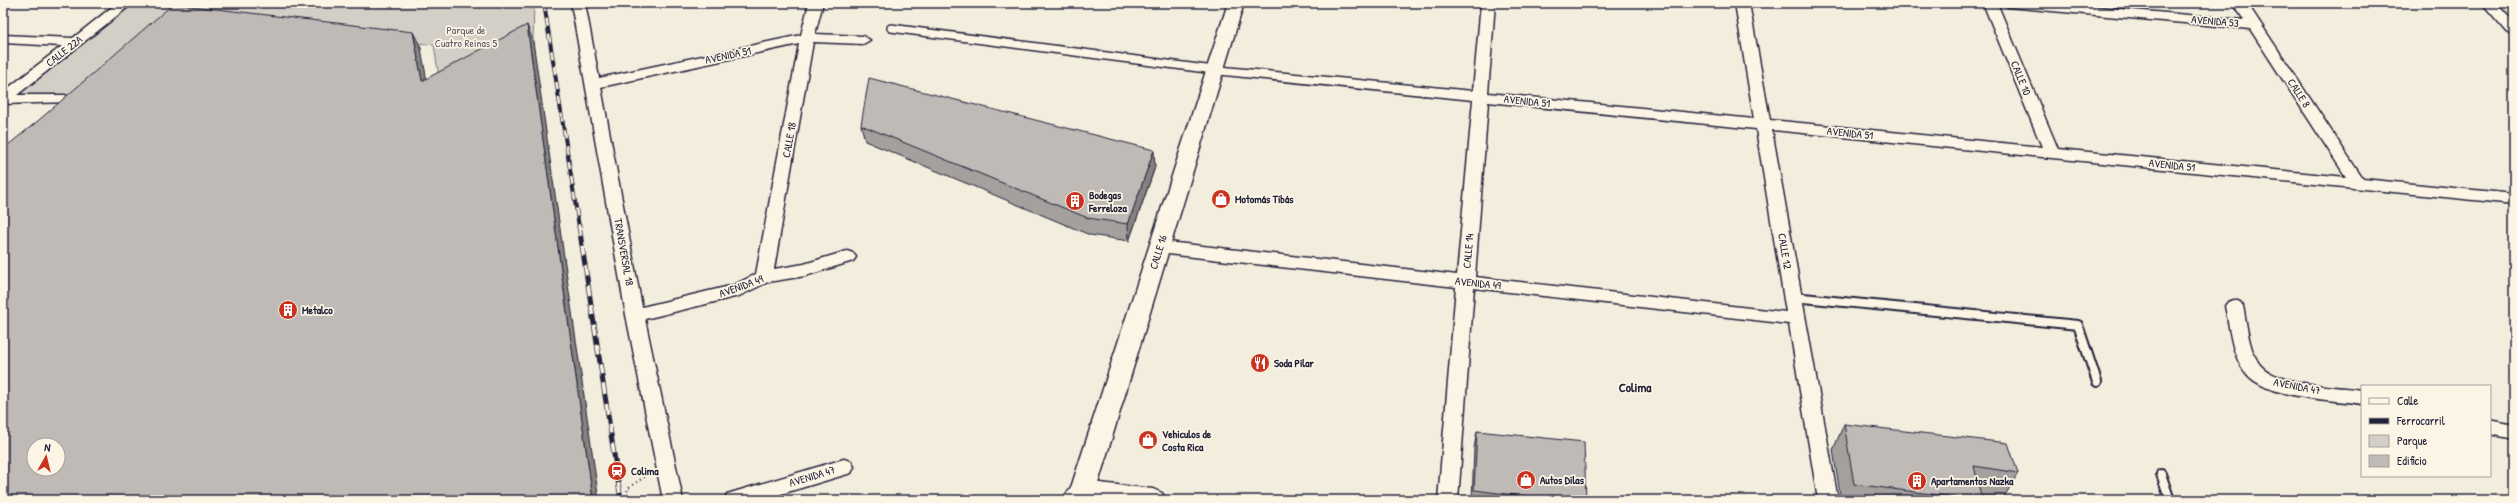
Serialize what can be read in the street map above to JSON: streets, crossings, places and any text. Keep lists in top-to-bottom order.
{
  "streets": {
    "street": [
      "AVENIDA 53",
      "CALLE 22A",
      "AVENIDA 51",
      "CALLE 10",
      "CALLE 8",
      "CALLE 18",
      "CALLE 14",
      "CALLE 12",
      "TRANSVERSAL 18",
      "CALLE 16",
      "AVENIDA 49",
      "AVENIDA 47"
    ]
  },
  "crossings": [
    ["AVENIDA 53", "CALLE 8"],
    ["AVENIDA 51", "CALLE 10"],
    ["AVENIDA 51", "CALLE 8"],
    ["AVENIDA 51", "CALLE 18"],
    ["AVENIDA 51", "CALLE 14"],
    ["AVENIDA 51", "CALLE 12"],
    ["AVENIDA 51", "TRANSVERSAL 18"],
    ["AVENIDA 51", "CALLE 16"],
    ["CALLE 18", "AVENIDA 49"],
    ["CALLE 14", "AVENIDA 49"],
    ["CALLE 12", "AVENIDA 49"],
    ["TRANSVERSAL 18", "AVENIDA 49"],
    ["CALLE 16", "AVENIDA 49"]
  ],
  "districts": ["Colima"],
  "parks": ["Parque de Cuatro Reinas 5"],
  "places": {
    "shop": ["Motomás Tibás", "Vehiculos de Costa Rica", "Autos Dilas"],
    "building": ["Bodegas Ferreloza", "Metalco", "Apartamentos Nazka"],
    "restaurant": ["Soda Pilar"],
    "station": ["Colima"]
  },
  "legend": [
    "Calle",
    "Ferrocarril",
    "Parque",
    "Edificio"
  ],
  "north": "top"
}
